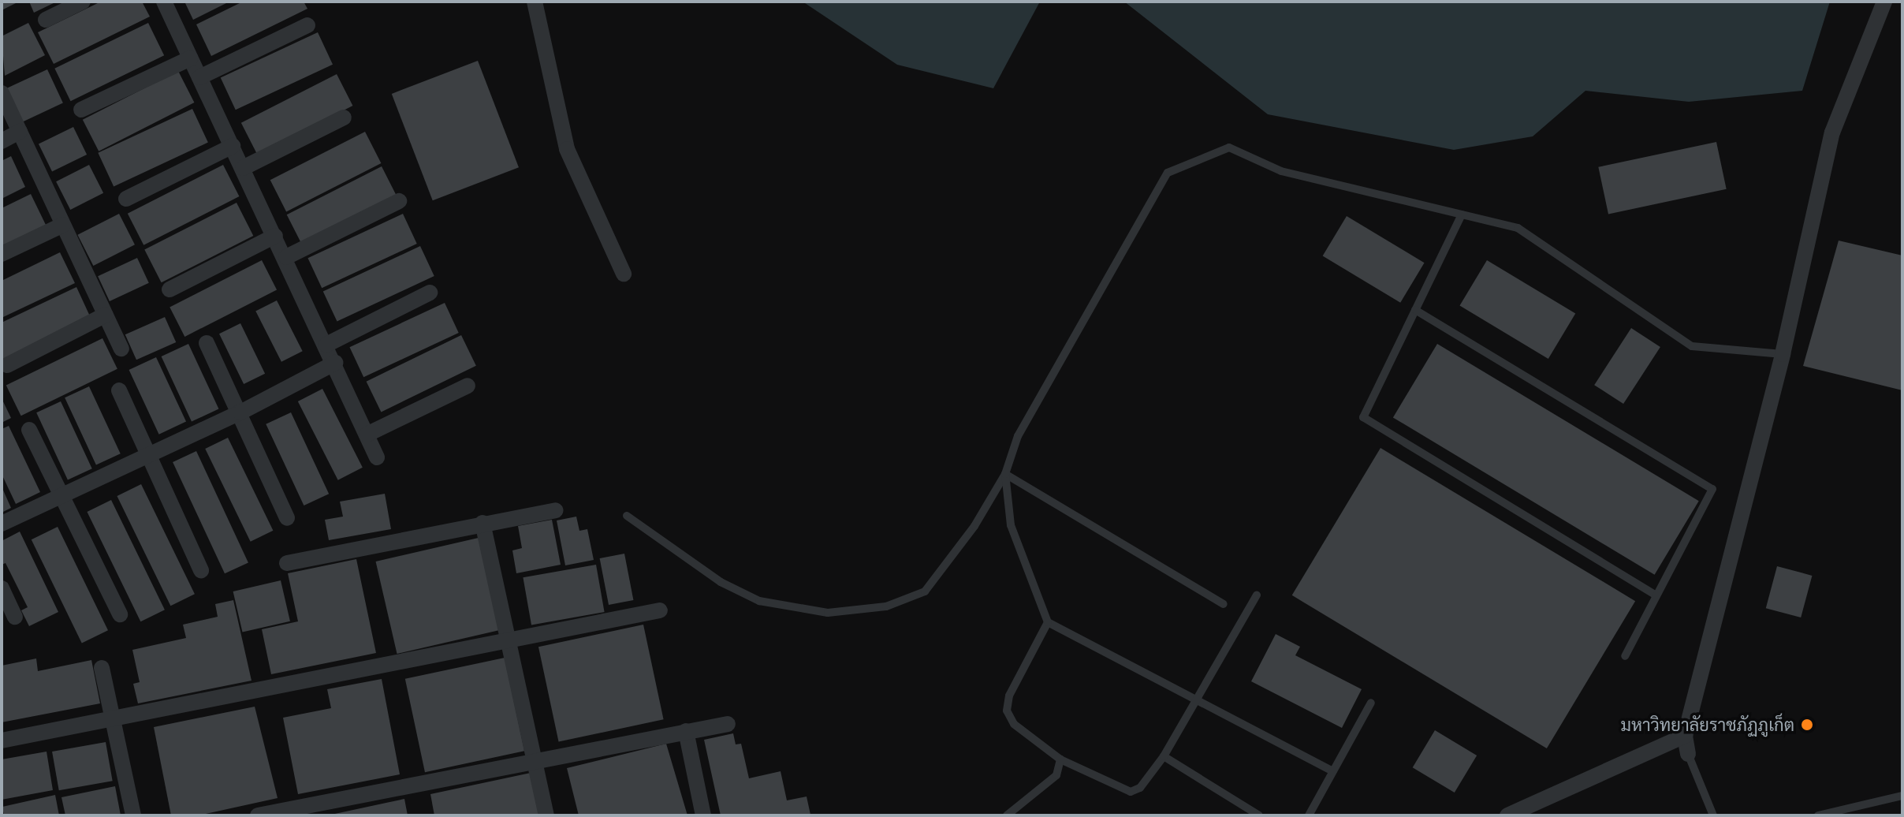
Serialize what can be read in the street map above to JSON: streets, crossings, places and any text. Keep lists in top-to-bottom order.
{
  "places": ["มหาวิทยาลัยราชภัฏภูเก็ต"]
}
